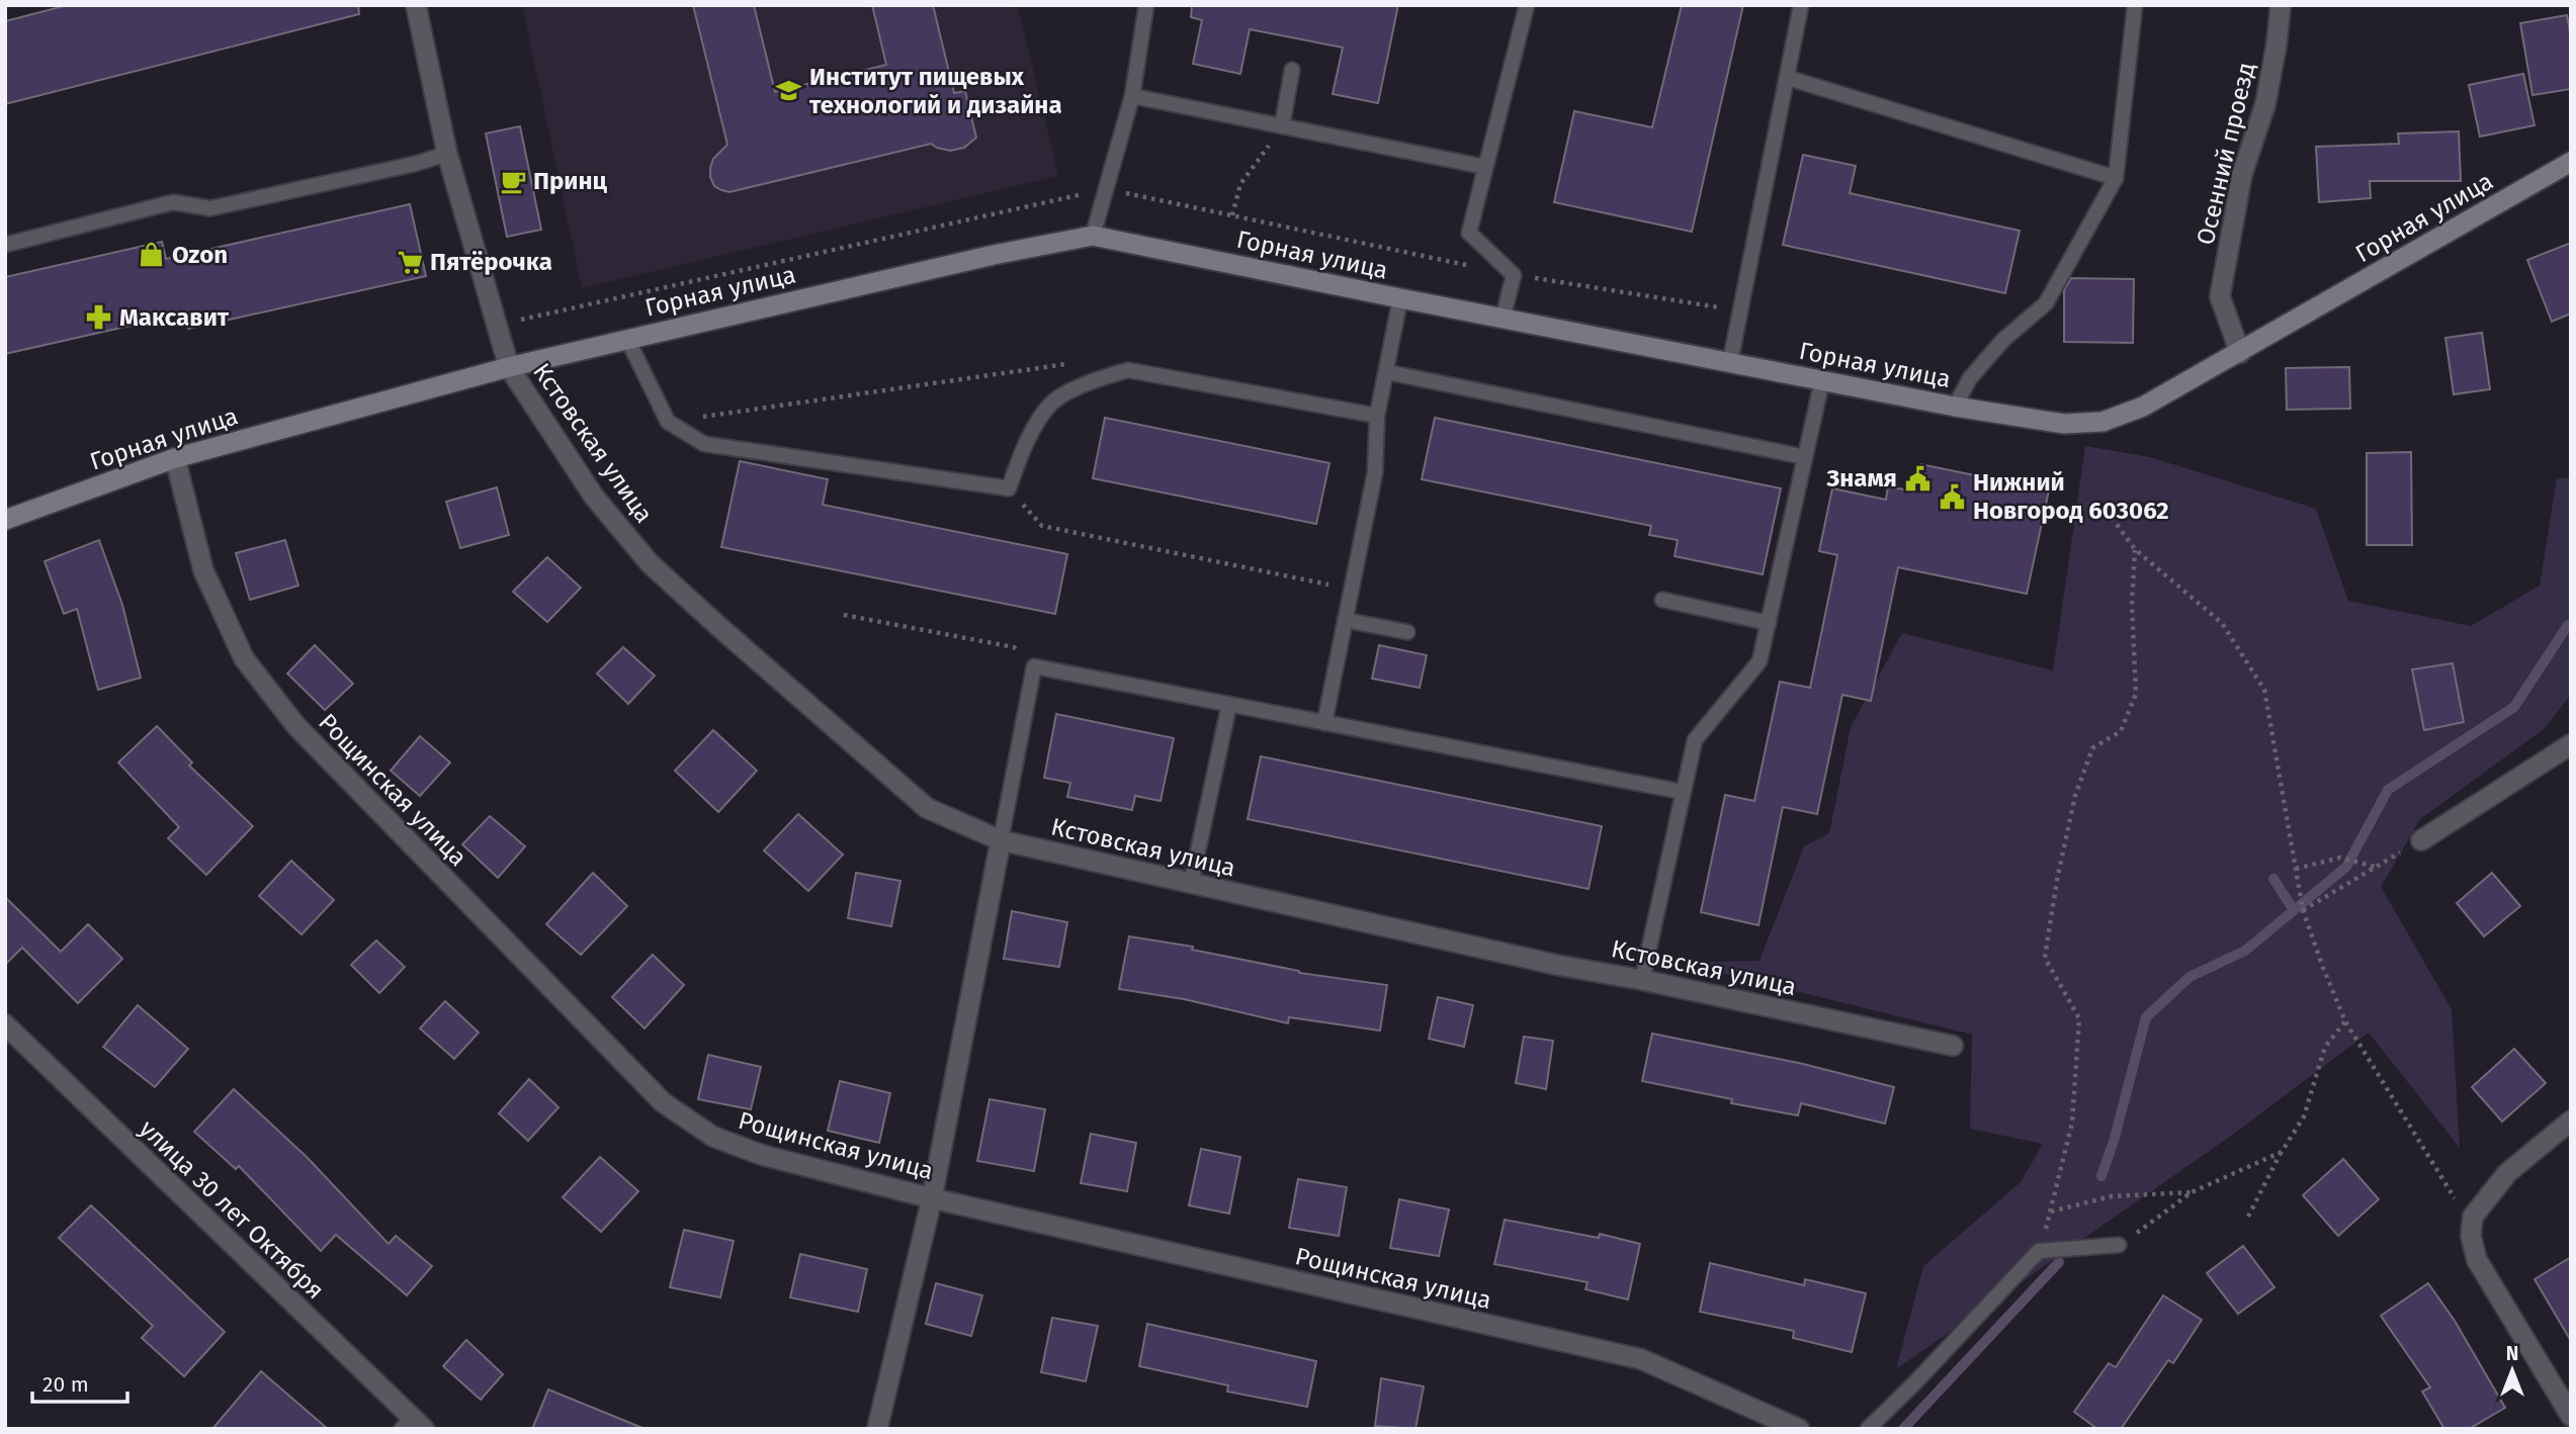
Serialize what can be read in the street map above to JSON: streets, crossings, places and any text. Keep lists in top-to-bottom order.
{
  "streets": {
    "main road": ["Горная улица"],
    "street": [
      "Осенний проезд",
      "Кстовская улица",
      "Рощинская улица",
      "улица 30 лет Октября"
    ]
  },
  "crossings": [
    ["Осенний проезд", "Горная улица"],
    ["Горная улица", "Кстовская улица"],
    ["Горная улица", "Рощинская улица"]
  ],
  "places": {
    "school or university": ["Институт пищевых технологий и дизайна"],
    "cafe": ["Принц"],
    "shop": ["Ozon"],
    "supermarket": ["Пятёрочка"],
    "pharmacy": ["Максавит"],
    "public building": ["Знамя", "Нижний Новгород 603062"]
  },
  "scale_bar": "20 m",
  "north": "top"
}
